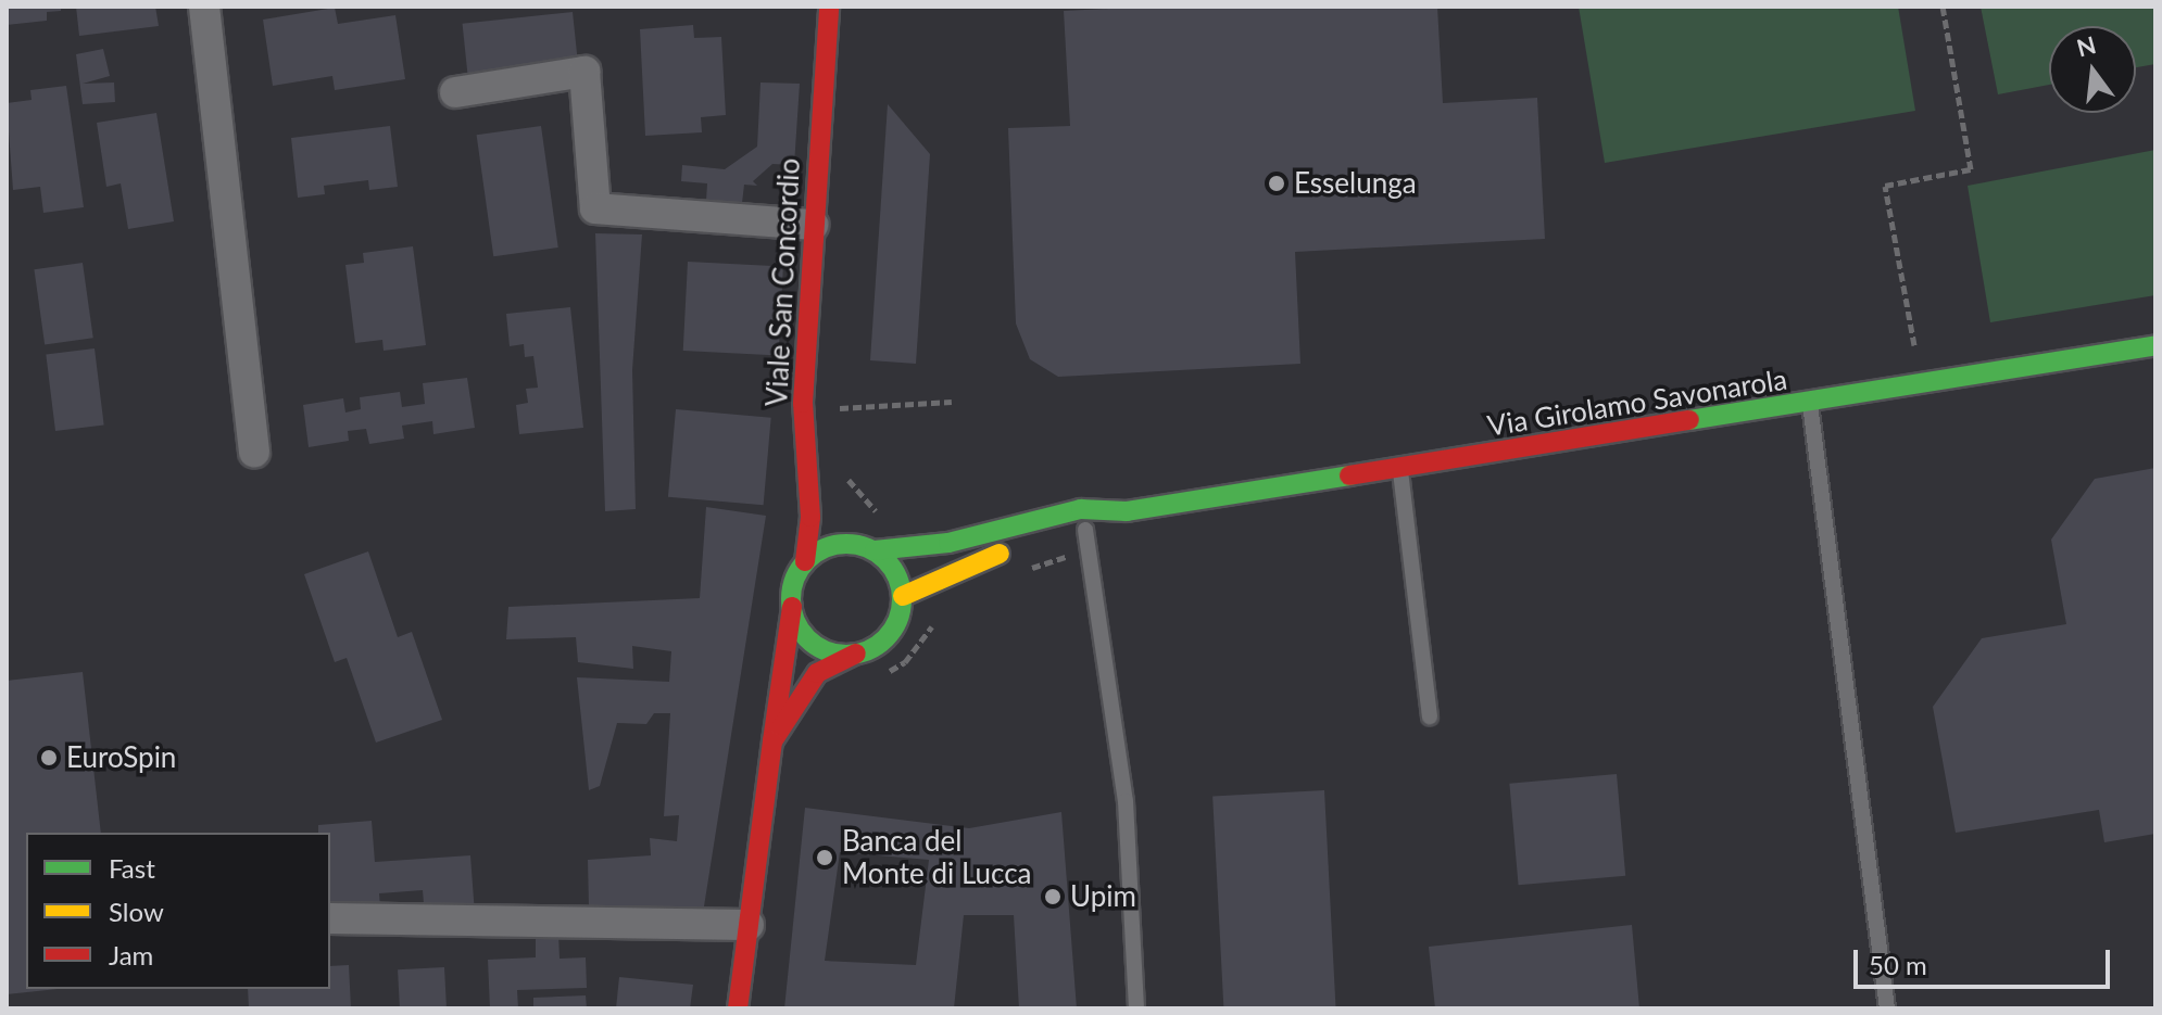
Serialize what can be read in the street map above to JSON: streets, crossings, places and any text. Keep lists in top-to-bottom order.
{
  "streets": {
    "street": ["Viale San Concordio", "Via Girolamo Savonarola"]
  },
  "crossings": [
    ["Viale San Concordio", "Via Girolamo Savonarola"]
  ],
  "places": [
    "Esselunga",
    "EuroSpin",
    "Banca del Monte di Lucca",
    "Upim"
  ],
  "legend": ["Fast", "Slow", "Jam"],
  "scale_bar": "50 m",
  "north": "top"
}
